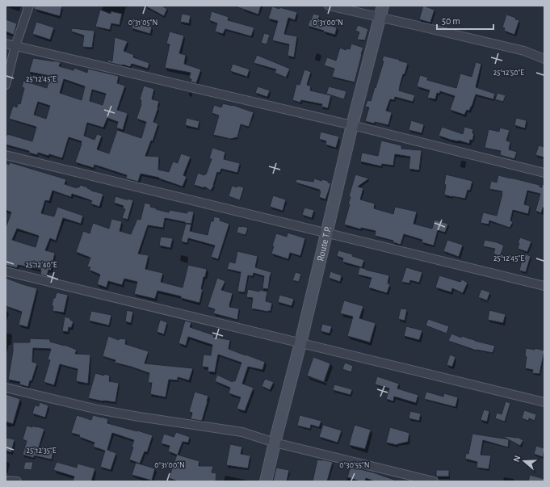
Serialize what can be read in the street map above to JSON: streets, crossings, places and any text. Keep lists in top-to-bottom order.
{
  "streets": {
    "street": ["Route T.P."]
  },
  "scale_bar": "50 m",
  "north": "left",
  "coordinates": [
    "0°31'05\"N",
    "0°31'00\"N",
    "25°12'50\"E",
    "25°12'45\"E",
    "25°12'40\"E",
    "25°12'35\"E",
    "0°30'55\"N"
  ]
}
